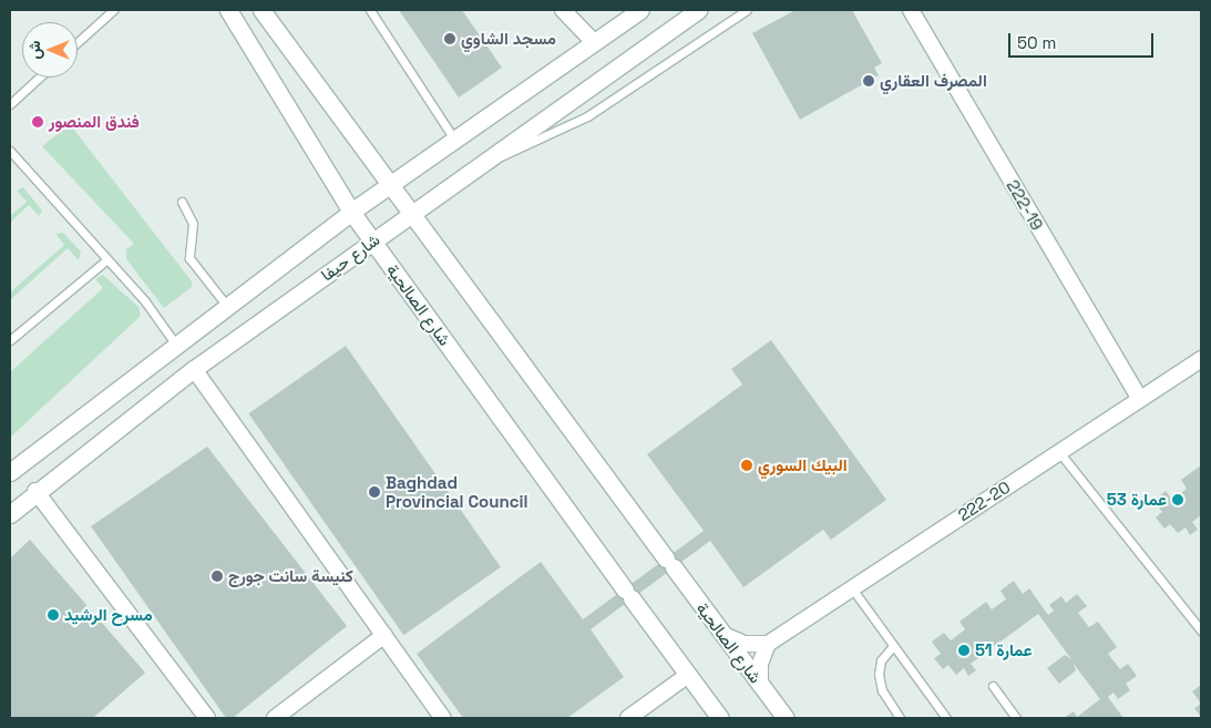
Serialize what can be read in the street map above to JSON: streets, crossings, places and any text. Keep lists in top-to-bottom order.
{
  "streets": {
    "main road": ["شارع حيفا", "شارع الصالحية"],
    "street": ["222-19", "222-20"]
  },
  "crossings": [
    ["222-19", "222-20"],
    ["شارع حيفا", "شارع الصالحية"]
  ],
  "places": [
    "مسجد الشاوي",
    "المصرف العقاري",
    "فندق المنصور",
    "البيك السوري",
    "Baghdad Provincial Council",
    "عمارة 53",
    "كنيسة سانت جورج",
    "مسرح الرشيد",
    "عمارة 51"
  ],
  "scale_bar": "50 m",
  "north": "left"
}
